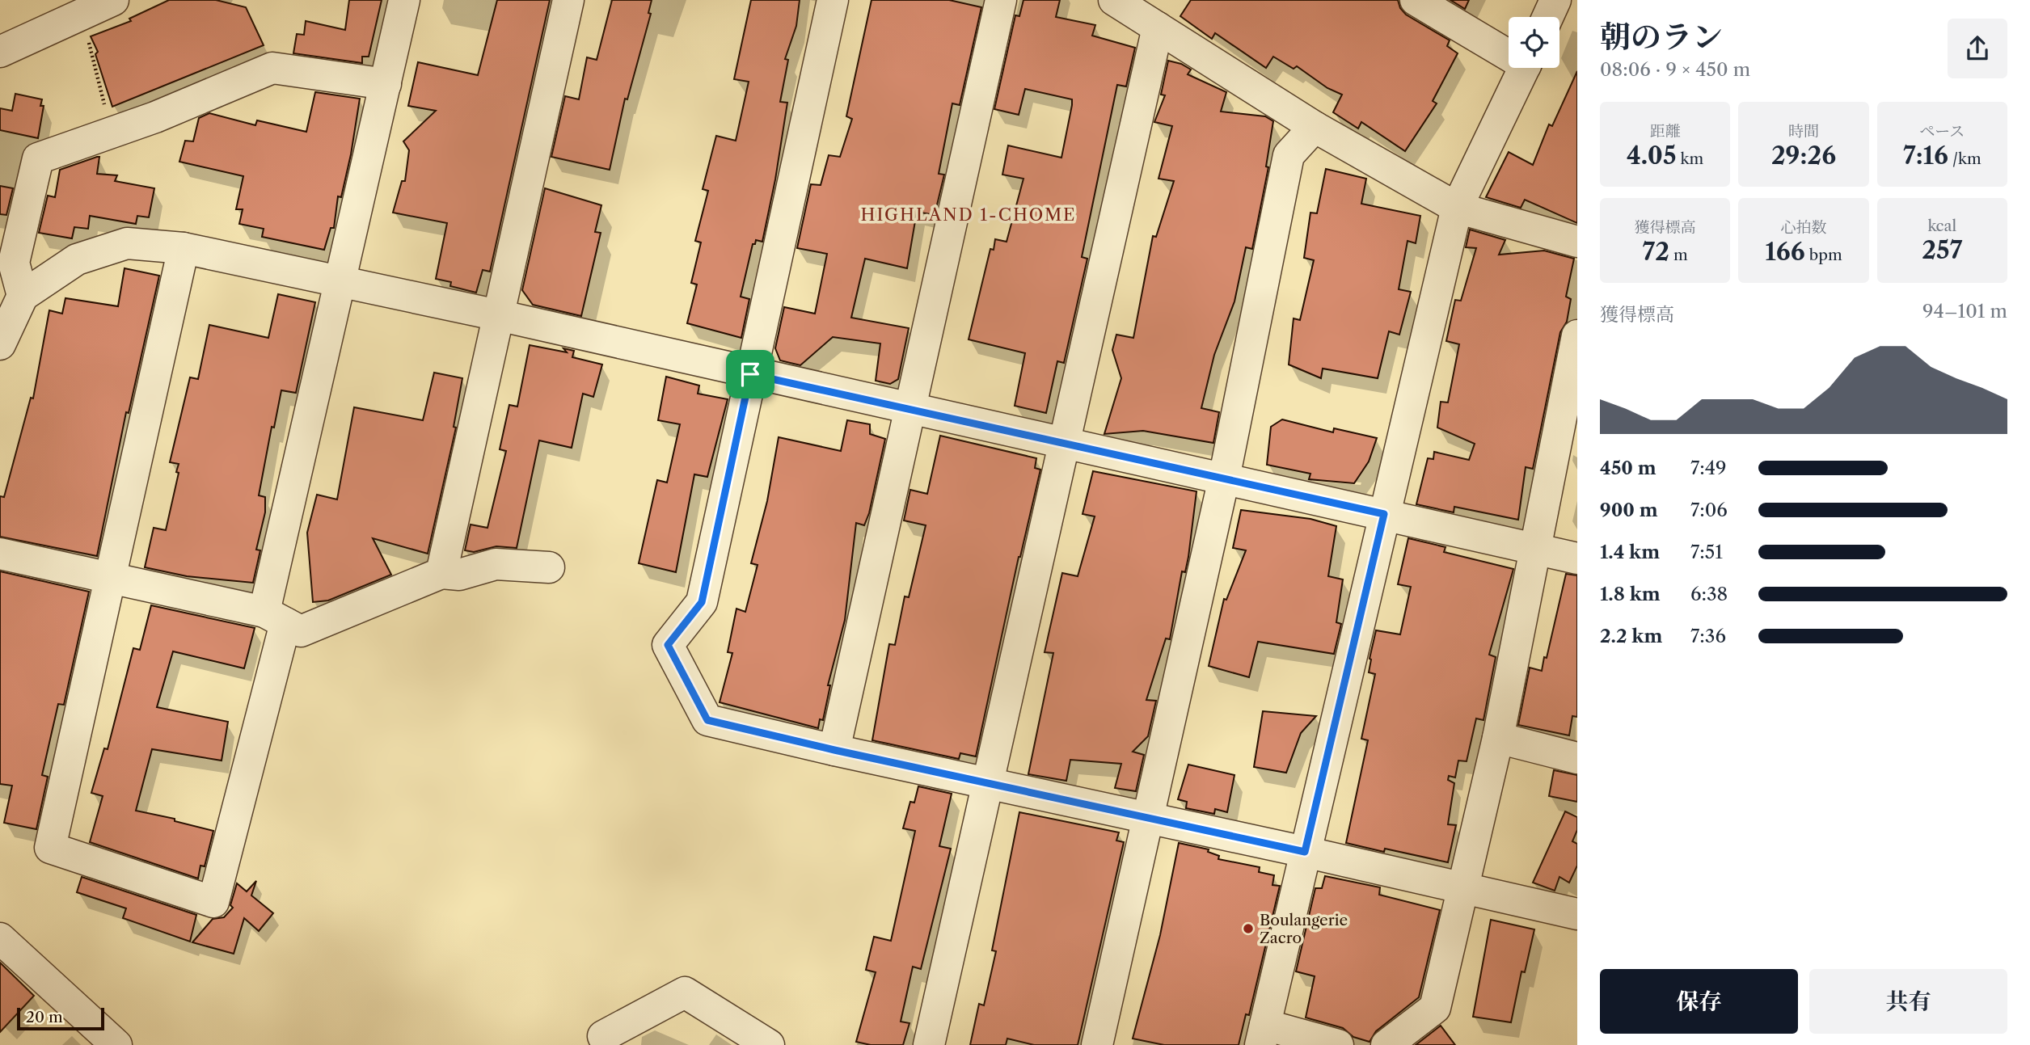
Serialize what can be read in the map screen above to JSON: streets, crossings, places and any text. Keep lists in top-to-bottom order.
{
  "districts": ["HIGHLAND 1-CHOME"],
  "places": ["Boulangerie Zacro"],
  "scale_bar": "20 m",
  "page": {
    "heading": ["朝のラン", "08:06 · 9 × 450 m"],
    "stats": [
      ["距離", "4.05 km"],
      ["時間", "29:26"],
      ["ペース", "7:16 /km"],
      ["獲得標高", "72 m"],
      ["心拍数", "166 bpm"],
      ["kcal", "257"]
    ],
    "chart": ["獲得標高", "94–101 m"],
    "list": [
      {
        "name": "450 m",
        "note": "7:49"
      },
      {
        "name": "900 m",
        "note": "7:06"
      },
      {
        "name": "1.4 km",
        "note": "7:51"
      },
      {
        "name": "1.8 km",
        "note": "6:38"
      },
      {
        "name": "2.2 km",
        "note": "7:36"
      }
    ],
    "buttons": ["保存", "共有"],
    "scale": "20 m"
  }
}
